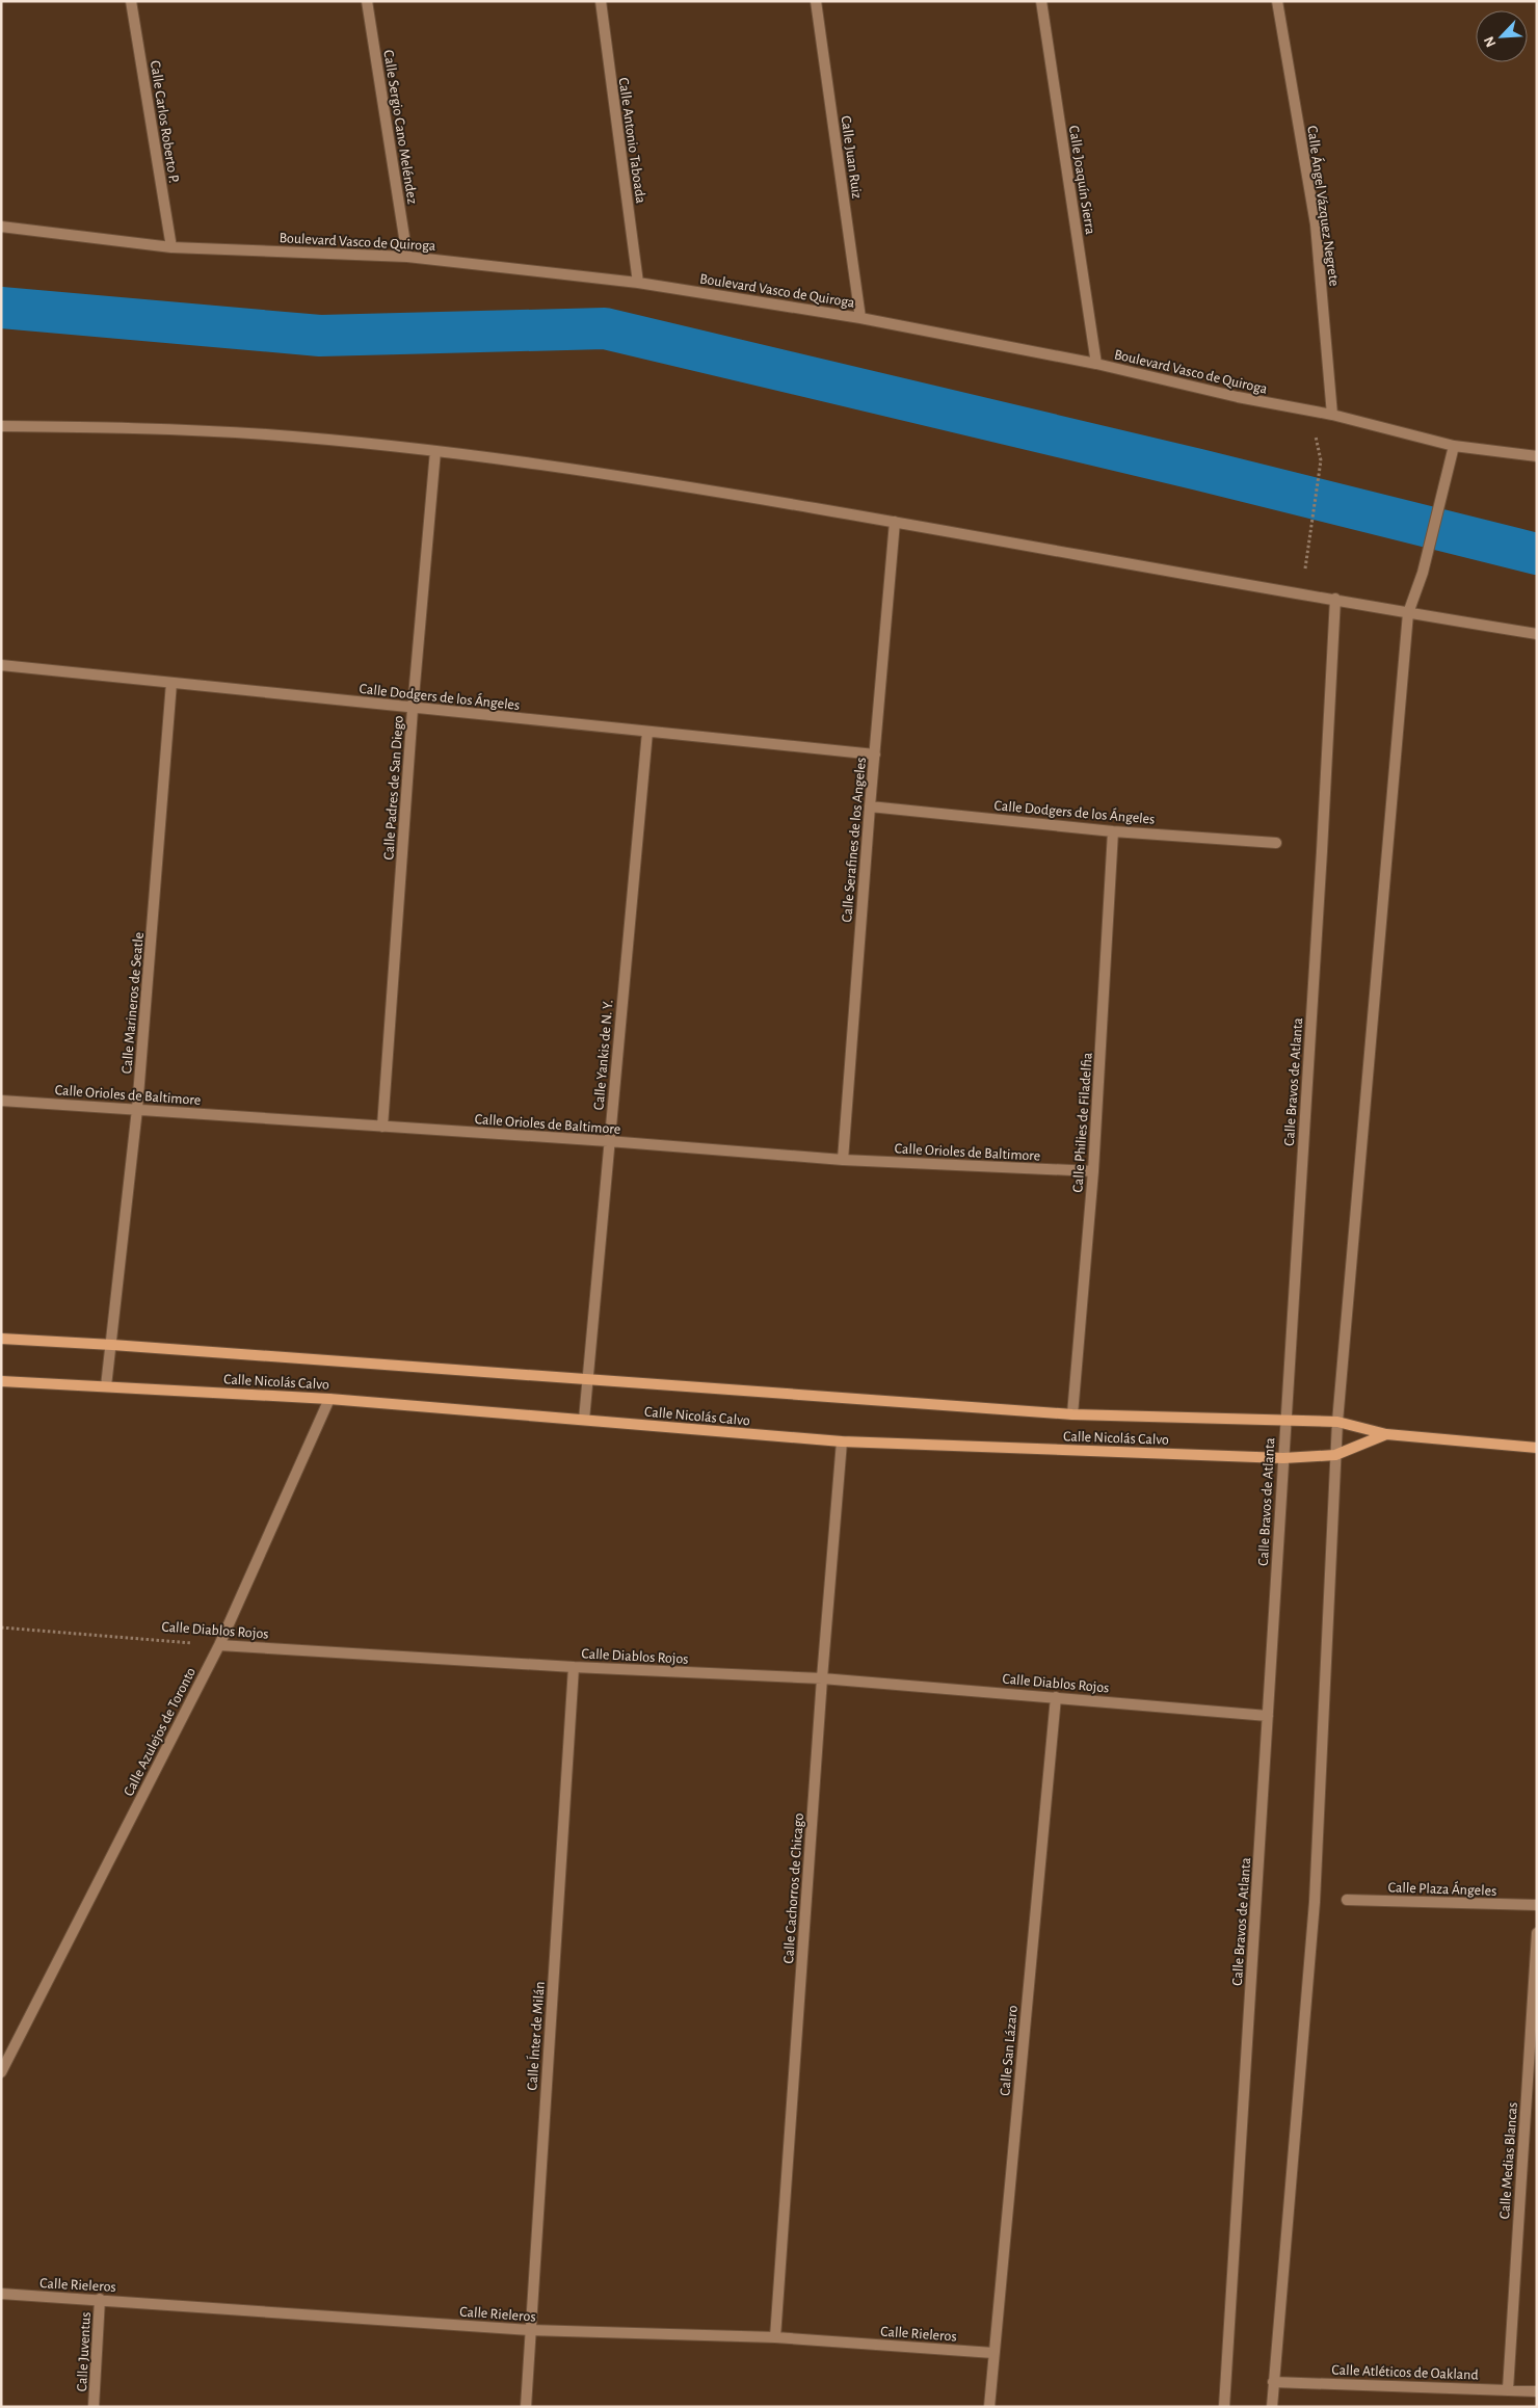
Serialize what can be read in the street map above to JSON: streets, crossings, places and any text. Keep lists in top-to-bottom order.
{
  "streets": {
    "street": [
      "Calle Carlos Roberto P.",
      "Calle Sergio Cano Meléndez",
      "Calle Antonio Taboada",
      "Calle Juan Ruiz",
      "Calle Joaquín Sierra",
      "Calle Ángel Vázquez Negrete",
      "Boulevard Vasco de Quiroga",
      "Calle Dodgers de los Ángeles",
      "Calle Padres de San Diego",
      "Calle Serafines de los Angeles",
      "Calle Marineros de Seatle",
      "Calle Yankis de N. Y.",
      "Calle Bravos de Atlanta",
      "Calle Orioles de Baltimore",
      "Calle Philies de Filadelfia",
      "Calle Nicolás Calvo",
      "Calle Diablos Rojos",
      "Calle Azulejos de Toronto",
      "Calle Cachorros de Chicago",
      "Calle Plaza Ángeles",
      "Calle Ínter de Milán",
      "Calle San Lázaro",
      "Calle Medias Blancas",
      "Calle Rieleros",
      "Calle Juventus",
      "Calle Atléticos de Oakland"
    ]
  },
  "crossings": [
    ["Calle Carlos Roberto P.", "Boulevard Vasco de Quiroga"],
    ["Calle Sergio Cano Meléndez", "Boulevard Vasco de Quiroga"],
    ["Calle Antonio Taboada", "Boulevard Vasco de Quiroga"],
    ["Calle Juan Ruiz", "Boulevard Vasco de Quiroga"],
    ["Calle Joaquín Sierra", "Boulevard Vasco de Quiroga"],
    ["Calle Ángel Vázquez Negrete", "Boulevard Vasco de Quiroga"],
    ["Calle Dodgers de los Ángeles", "Calle Padres de San Diego"],
    ["Calle Dodgers de los Ángeles", "Calle Serafines de los Angeles"],
    ["Calle Dodgers de los Ángeles", "Calle Marineros de Seatle"],
    ["Calle Dodgers de los Ángeles", "Calle Yankis de N. Y."],
    ["Calle Dodgers de los Ángeles", "Calle Philies de Filadelfia"],
    ["Calle Padres de San Diego", "Calle Orioles de Baltimore"],
    ["Calle Serafines de los Angeles", "Calle Orioles de Baltimore"],
    ["Calle Marineros de Seatle", "Calle Orioles de Baltimore"],
    ["Calle Marineros de Seatle", "Calle Nicolás Calvo"],
    ["Calle Yankis de N. Y.", "Calle Orioles de Baltimore"],
    ["Calle Yankis de N. Y.", "Calle Nicolás Calvo"],
    ["Calle Bravos de Atlanta", "Calle Nicolás Calvo"],
    ["Calle Bravos de Atlanta", "Calle Diablos Rojos"],
    ["Calle Orioles de Baltimore", "Calle Philies de Filadelfia"],
    ["Calle Philies de Filadelfia", "Calle Nicolás Calvo"],
    ["Calle Nicolás Calvo", "Calle Azulejos de Toronto"],
    ["Calle Nicolás Calvo", "Calle Cachorros de Chicago"],
    ["Calle Diablos Rojos", "Calle Azulejos de Toronto"],
    ["Calle Diablos Rojos", "Calle Cachorros de Chicago"],
    ["Calle Diablos Rojos", "Calle Ínter de Milán"],
    ["Calle Diablos Rojos", "Calle San Lázaro"],
    ["Calle Cachorros de Chicago", "Calle Rieleros"],
    ["Calle Ínter de Milán", "Calle Rieleros"],
    ["Calle San Lázaro", "Calle Rieleros"],
    ["Calle Medias Blancas", "Calle Atléticos de Oakland"],
    ["Calle Rieleros", "Calle Juventus"]
  ],
  "north": "bottom left"
}
